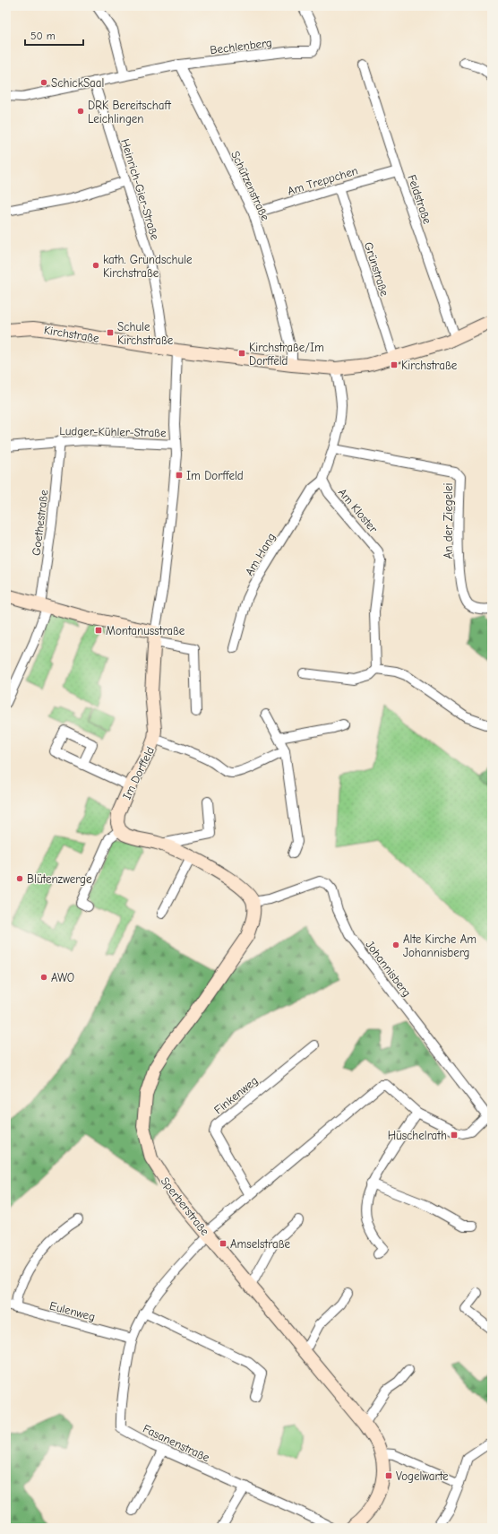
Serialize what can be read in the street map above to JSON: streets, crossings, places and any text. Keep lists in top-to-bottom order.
{
  "streets": {
    "street": [
      "Bechlenberg",
      "Am Treppchen",
      "Schützenstraße",
      "Heinrich-Gier-Straße",
      "Feldstraße",
      "Grünstraße",
      "Kirchstraße",
      "Ludger-Kühler-Straße",
      "Am Kloster",
      "An der Ziegelei",
      "Goethestraße",
      "Am Hang",
      "Im Dorffeld",
      "Johannisberg",
      "Finkenweg",
      "Sperberstraße",
      "Eulenweg",
      "Fasanenstraße"
    ]
  },
  "crossings": [
    ["Bechlenberg", "Schützenstraße"],
    ["Bechlenberg", "Heinrich-Gier-Straße"],
    ["Am Treppchen", "Schützenstraße"],
    ["Am Treppchen", "Feldstraße"],
    ["Am Treppchen", "Grünstraße"],
    ["Schützenstraße", "Kirchstraße"],
    ["Heinrich-Gier-Straße", "Kirchstraße"],
    ["Heinrich-Gier-Straße", "Im Dorffeld"],
    ["Feldstraße", "Kirchstraße"],
    ["Grünstraße", "Kirchstraße"],
    ["Kirchstraße", "Im Dorffeld"],
    ["Ludger-Kühler-Straße", "Goethestraße"],
    ["Ludger-Kühler-Straße", "Im Dorffeld"],
    ["Am Kloster", "Am Hang"],
    ["Johannisberg", "Sperberstraße"],
    ["Sperberstraße", "Fasanenstraße"],
    ["Eulenweg", "Fasanenstraße"]
  ],
  "places": {
    "other": [
      "SchickSaal",
      "DRK Bereitschaft Leichlingen",
      "kath. Grundschule Kirchstraße",
      "Blütenzwerge",
      "Alte Kirche Am Johannisberg",
      "AWO"
    ],
    "transit": [
      "Schule Kirchstraße",
      "Kirchstraße/Im Dorffeld",
      "Kirchstraße",
      "Im Dorffeld",
      "Montanusstraße",
      "Hüschelrath",
      "Amselstraße",
      "Vogelwarte"
    ]
  },
  "scale_bar": "50 m"
}
